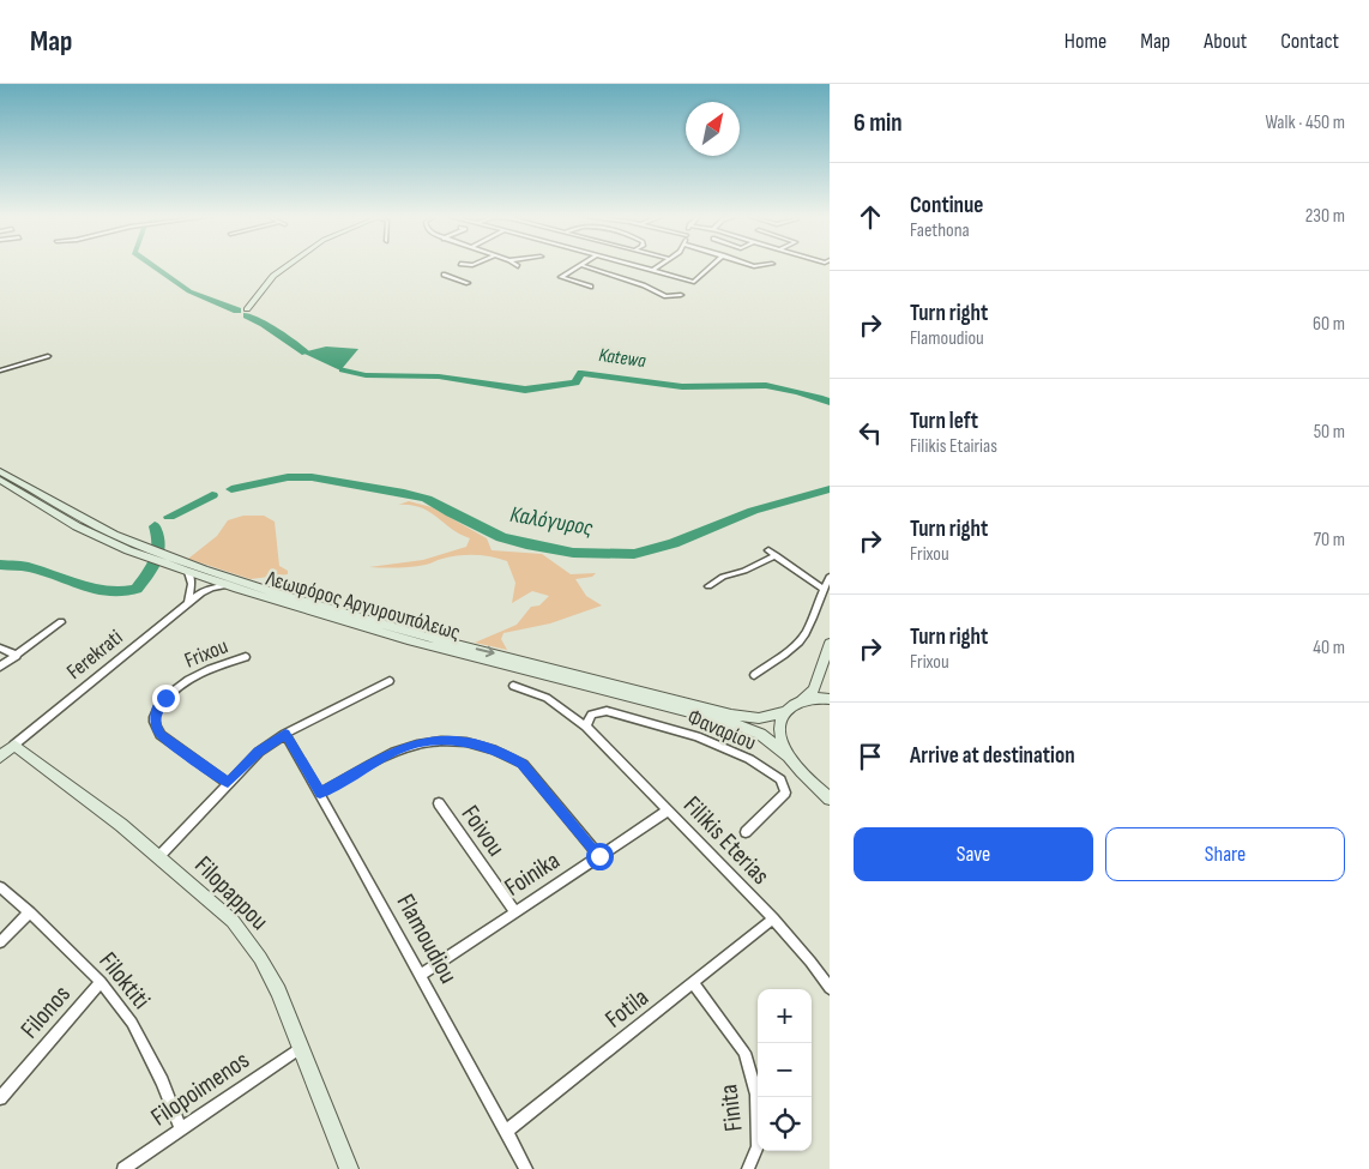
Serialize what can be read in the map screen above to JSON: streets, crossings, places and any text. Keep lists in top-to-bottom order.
{
  "streets": {
    "main road": ["Λεωφόρος Αργυρουπόλεως", "Ferekrati", "Filopappou"],
    "street": [
      "Frixou",
      "Φαναρίου",
      "Foivou",
      "Filikis Eterias",
      "Foinika",
      "Flamoudiou",
      "Filoktiti",
      "Fotila",
      "Filonos",
      "Filopoimenos",
      "Finita"
    ]
  },
  "crossings": [
    ["Λεωφόρος Αργυρουπόλεως", "Ferekrati"],
    ["Ferekrati", "Filopappou"],
    ["Φαναρίου", "Filikis Eterias"],
    ["Foivou", "Foinika"],
    ["Filikis Eterias", "Foinika"],
    ["Filikis Eterias", "Fotila"],
    ["Foinika", "Flamoudiou"],
    ["Filopappou", "Filopoimenos"],
    ["Flamoudiou", "Fotila"],
    ["Filoktiti", "Filonos"],
    ["Filoktiti", "Filopoimenos"],
    ["Fotila", "Finita"]
  ],
  "one_way": ["Λεωφόρος Αργυρουπόλεως"],
  "water": ["Katewa", "Καλόγυρος"],
  "north": "top right",
  "page": {
    "header": "Map",
    "nav": [
      "Home",
      "Map",
      "About",
      "Contact"
    ],
    "heading": ["6 min", "Walk · 450 m"],
    "list": [
      ["Continue", "Faethona", "230 m"],
      ["Turn right", "Flamoudiou", "60 m"],
      ["Turn left", "Filikis Etairias", "50 m"],
      ["Turn right", "Frixou", "70 m"],
      ["Turn right", "Frixou", "40 m"],
      "Arrive at destination"
    ],
    "buttons": ["Save", "Share"],
    "map_buttons": ["+", "−"]
  }
}
